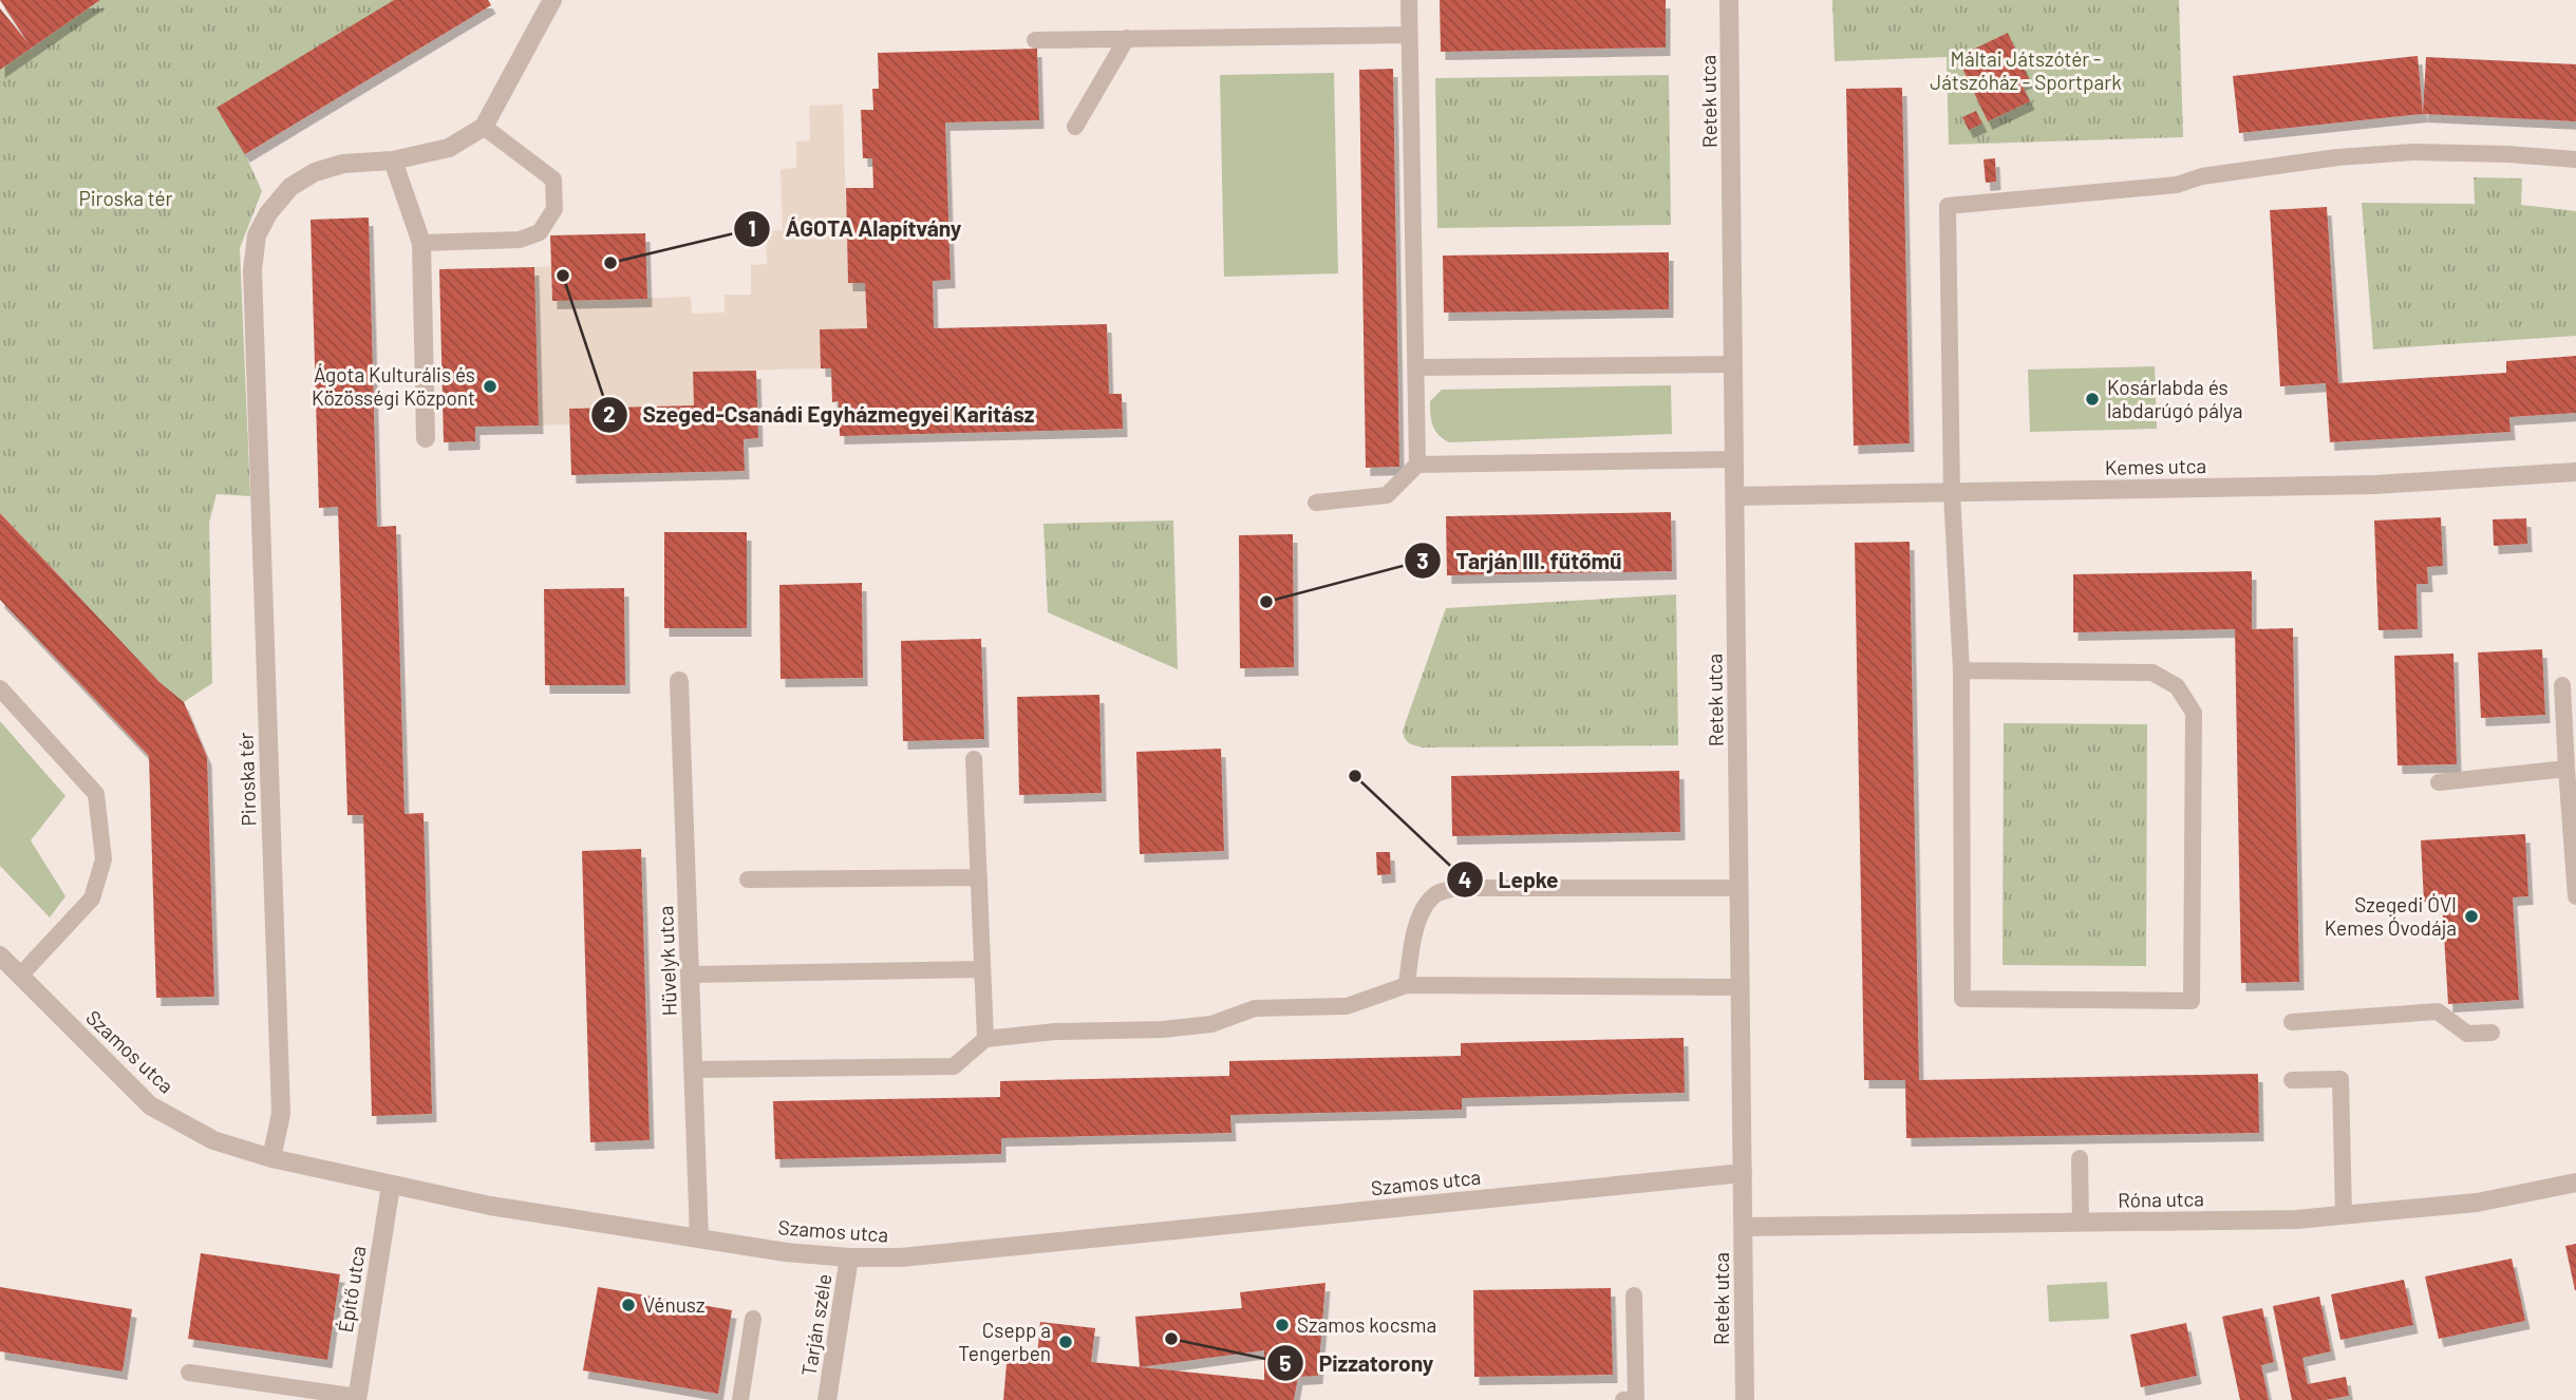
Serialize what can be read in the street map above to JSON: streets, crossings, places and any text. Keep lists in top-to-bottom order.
{
  "streets": {
    "street": [
      "Retek utca",
      "Kemes utca",
      "Piroska tér",
      "Hüvelyk utca",
      "Szamos utca",
      "Róna utca",
      "Építő utca",
      "Tarján széle"
    ]
  },
  "crossings": [
    ["Retek utca", "Kemes utca"],
    ["Retek utca", "Szamos utca"],
    ["Retek utca", "Róna utca"],
    ["Piroska tér", "Szamos utca"],
    ["Hüvelyk utca", "Szamos utca"],
    ["Szamos utca", "Építő utca"],
    ["Szamos utca", "Tarján széle"]
  ],
  "parks": ["Máltai Játszótér - Játszóház - Sportpark", "Piroska tér"],
  "places": [
    "ÁGOTA Alapítvány",
    "Szeged-Csanádi Egyházmegyei Karitász",
    "Ágota Kulturális és Közösségi Központ",
    "Kosárlabda és labdarúgó pálya",
    "Tarján III. fűtőmű",
    "Lepke",
    "Szegedi ÓVI Kemes Óvodája",
    "Vénusz",
    "Szamos kocsma",
    "Pizzatorony",
    "Csepp a Tengerben"
  ]
}
